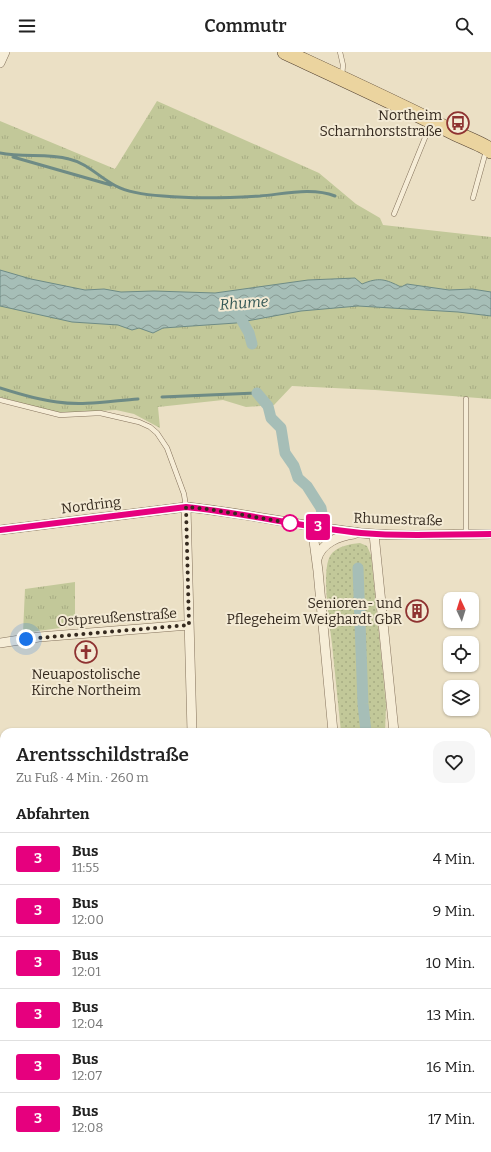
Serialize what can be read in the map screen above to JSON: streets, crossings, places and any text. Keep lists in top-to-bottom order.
{
  "streets": {
    "street": ["Nordring", "Rhumestraße", "Ostpreußenstraße"]
  },
  "crossings": [
    ["Nordring", "Rhumestraße"]
  ],
  "water": ["Rhume"],
  "places": {
    "bus stop": ["Northeim Scharnhorststraße"],
    "building": ["Senioren- und Pflegeheim Weighardt GbR"],
    "church": ["Neuapostolische Kirche Northeim"]
  },
  "lines": ["bus line 3"],
  "north": "top",
  "page": {
    "header": "Commutr",
    "on_map": "3",
    "heading": [
      ["Arentsschildstraße", "Zu Fuß · 4 Min. · 260 m"],
      "Abfahrten"
    ],
    "list": [
      {
        "mark": "3",
        "name": "Bus",
        "note": "11:55",
        "value": "4 Min."
      },
      {
        "mark": "3",
        "name": "Bus",
        "note": "12:00",
        "value": "9 Min."
      },
      {
        "mark": "3",
        "name": "Bus",
        "note": "12:01",
        "value": "10 Min."
      },
      {
        "mark": "3",
        "name": "Bus",
        "note": "12:04",
        "value": "13 Min."
      },
      {
        "mark": "3",
        "name": "Bus",
        "note": "12:07",
        "value": "16 Min."
      },
      {
        "mark": "3",
        "name": "Bus",
        "note": "12:08",
        "value": "17 Min."
      }
    ]
  }
}
